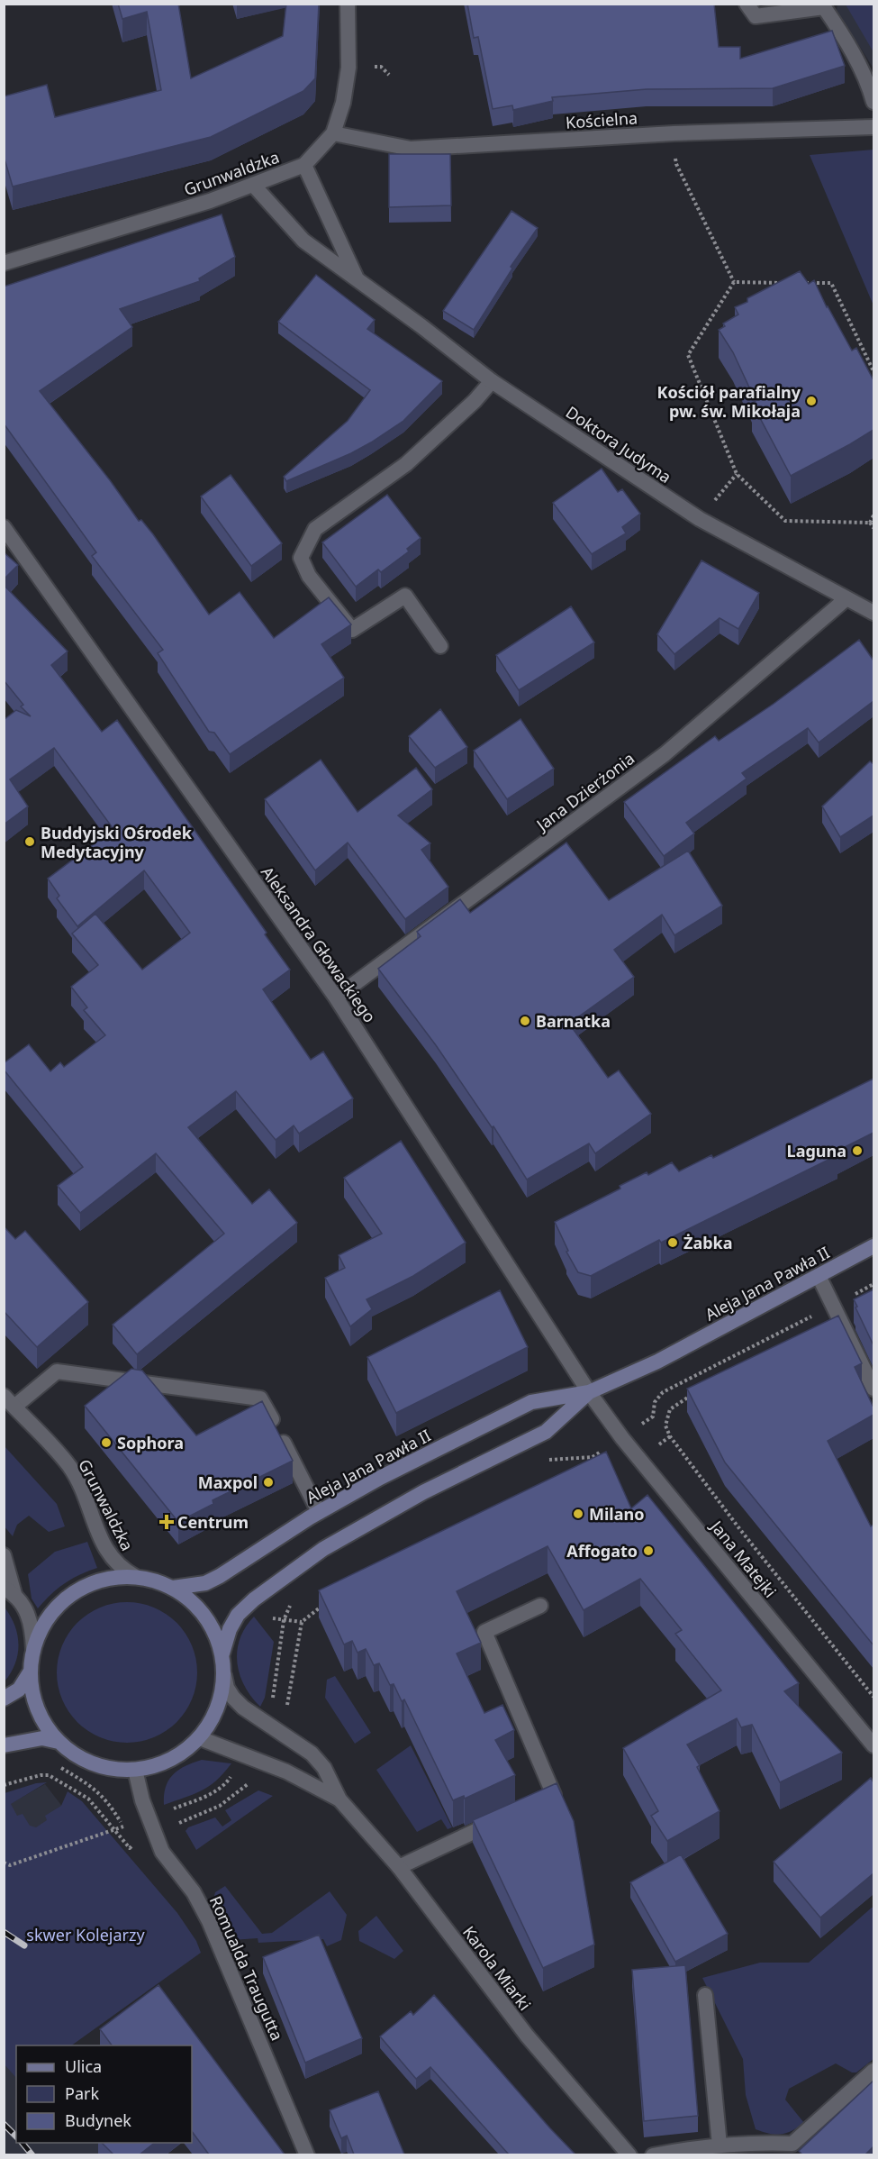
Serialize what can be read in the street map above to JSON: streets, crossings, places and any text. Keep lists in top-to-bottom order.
{
  "streets": {
    "main road": ["Aleja Jana Pawła II"],
    "street": [
      "Kościelna",
      "Grunwaldzka",
      "Doktora Judyma",
      "Jana Dzierżonia",
      "Aleksandra Głowackiego",
      "Jana Matejki",
      "Romualda Traugutta",
      "Karola Miarki"
    ]
  },
  "crossings": [
    ["Kościelna", "Grunwaldzka"],
    ["Grunwaldzka", "Doktora Judyma"],
    ["Doktora Judyma", "Jana Dzierżonia"],
    ["Jana Dzierżonia", "Aleksandra Głowackiego"],
    ["Aleksandra Głowackiego", "Aleja Jana Pawła II"],
    ["Aleksandra Głowackiego", "Jana Matejki"],
    ["Aleja Jana Pawła II", "Jana Matejki"]
  ],
  "parks": ["skwer Kolejarzy"],
  "places": {
    "other": [
      "Kościół parafialny pw. św. Mikołaja",
      "Buddyjski Ośrodek Medytacyjny",
      "Barnatka",
      "Laguna",
      "Żabka",
      "Sophora",
      "Maxpol",
      "Milano",
      "Affogato"
    ],
    "health": ["Centrum"]
  },
  "legend": ["Ulica", "Park", "Budynek"]
}
